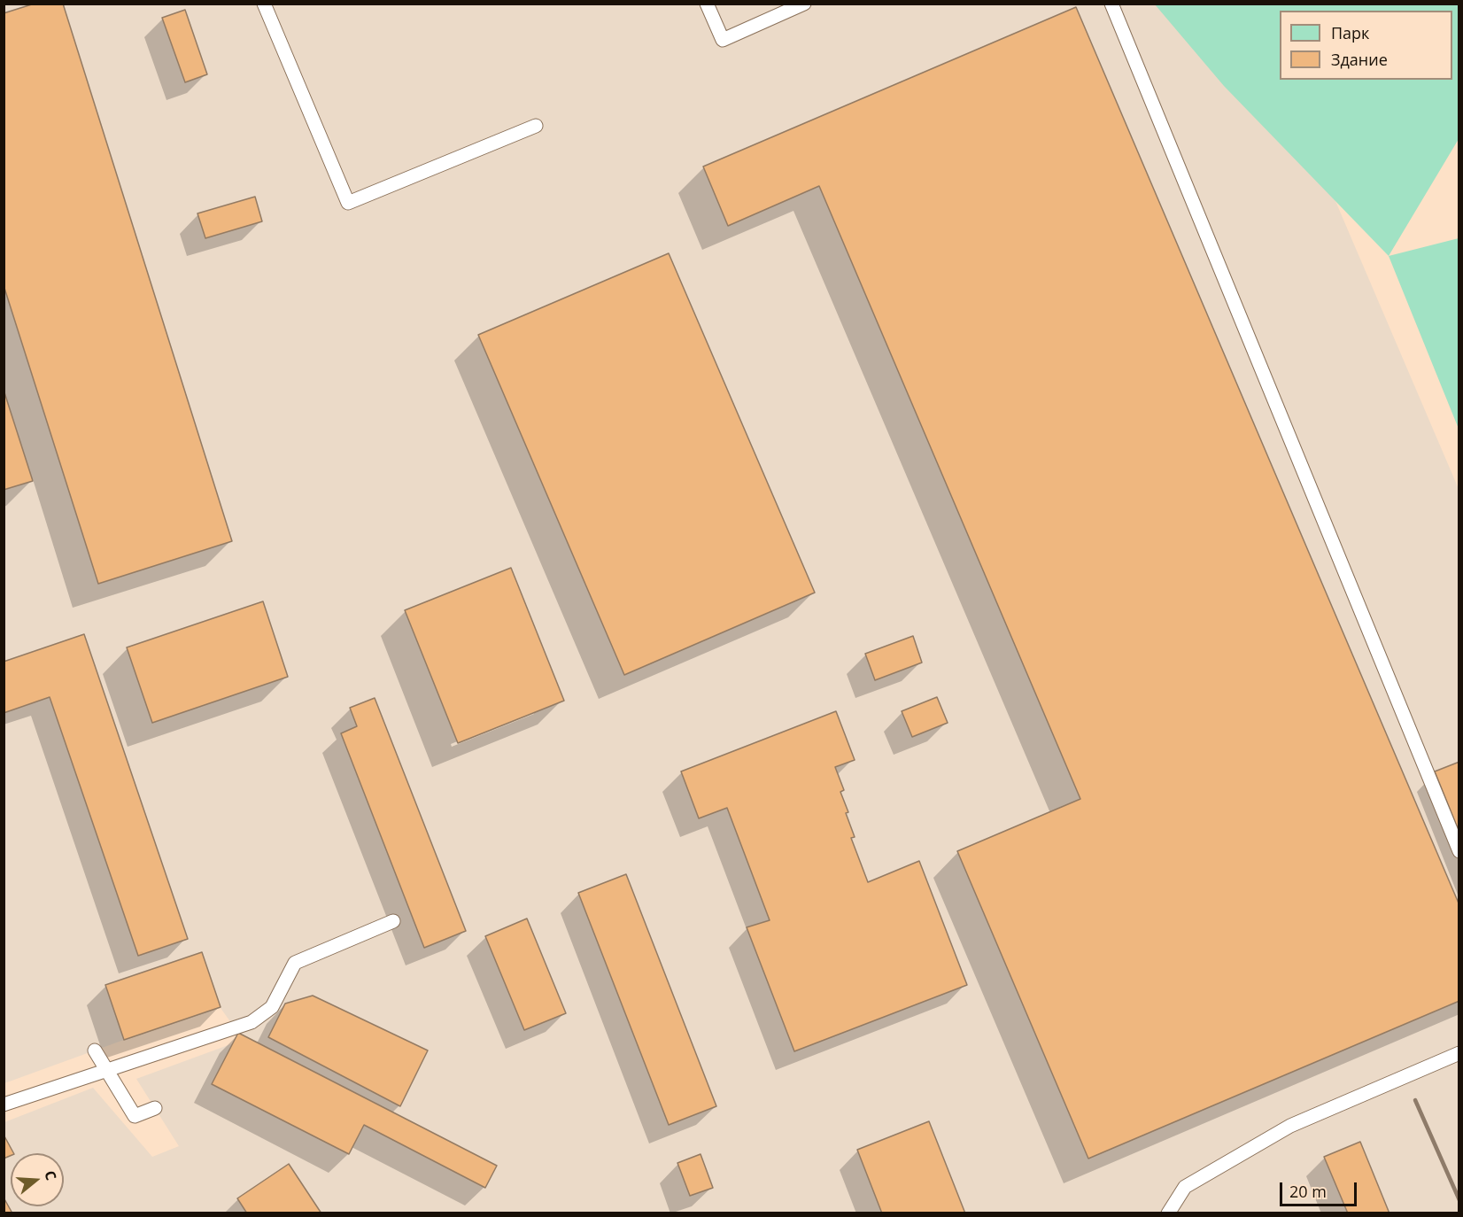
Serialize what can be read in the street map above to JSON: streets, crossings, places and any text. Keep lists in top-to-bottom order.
{
  "legend": ["Парк", "Здание"],
  "scale_bar": "20 m",
  "north": "right"
}
